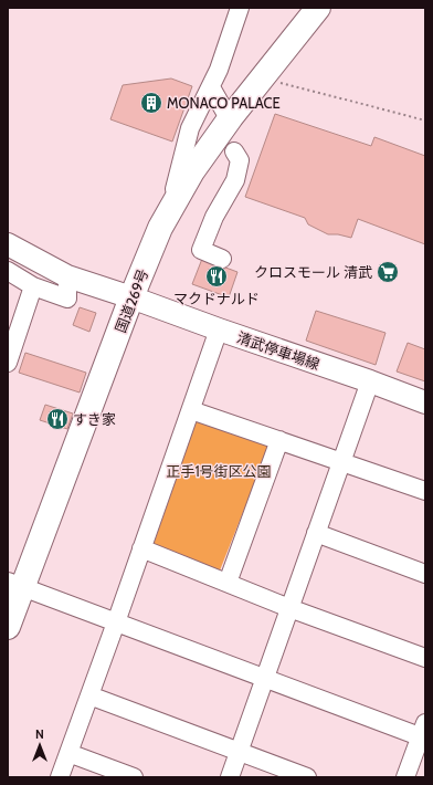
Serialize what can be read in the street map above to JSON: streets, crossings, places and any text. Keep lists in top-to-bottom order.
{
  "streets": {
    "highway": ["国道269号"],
    "main road": ["清武停車場線"]
  },
  "crossings": [
    ["国道269号", "清武停車場線"]
  ],
  "parks": ["正手1号街区公園"],
  "places": {
    "building": ["MONACO PALACE"],
    "supermarket": ["クロスモール 清武"],
    "restaurant": ["マクドナルド", "すき家"]
  },
  "north": "top"
}
